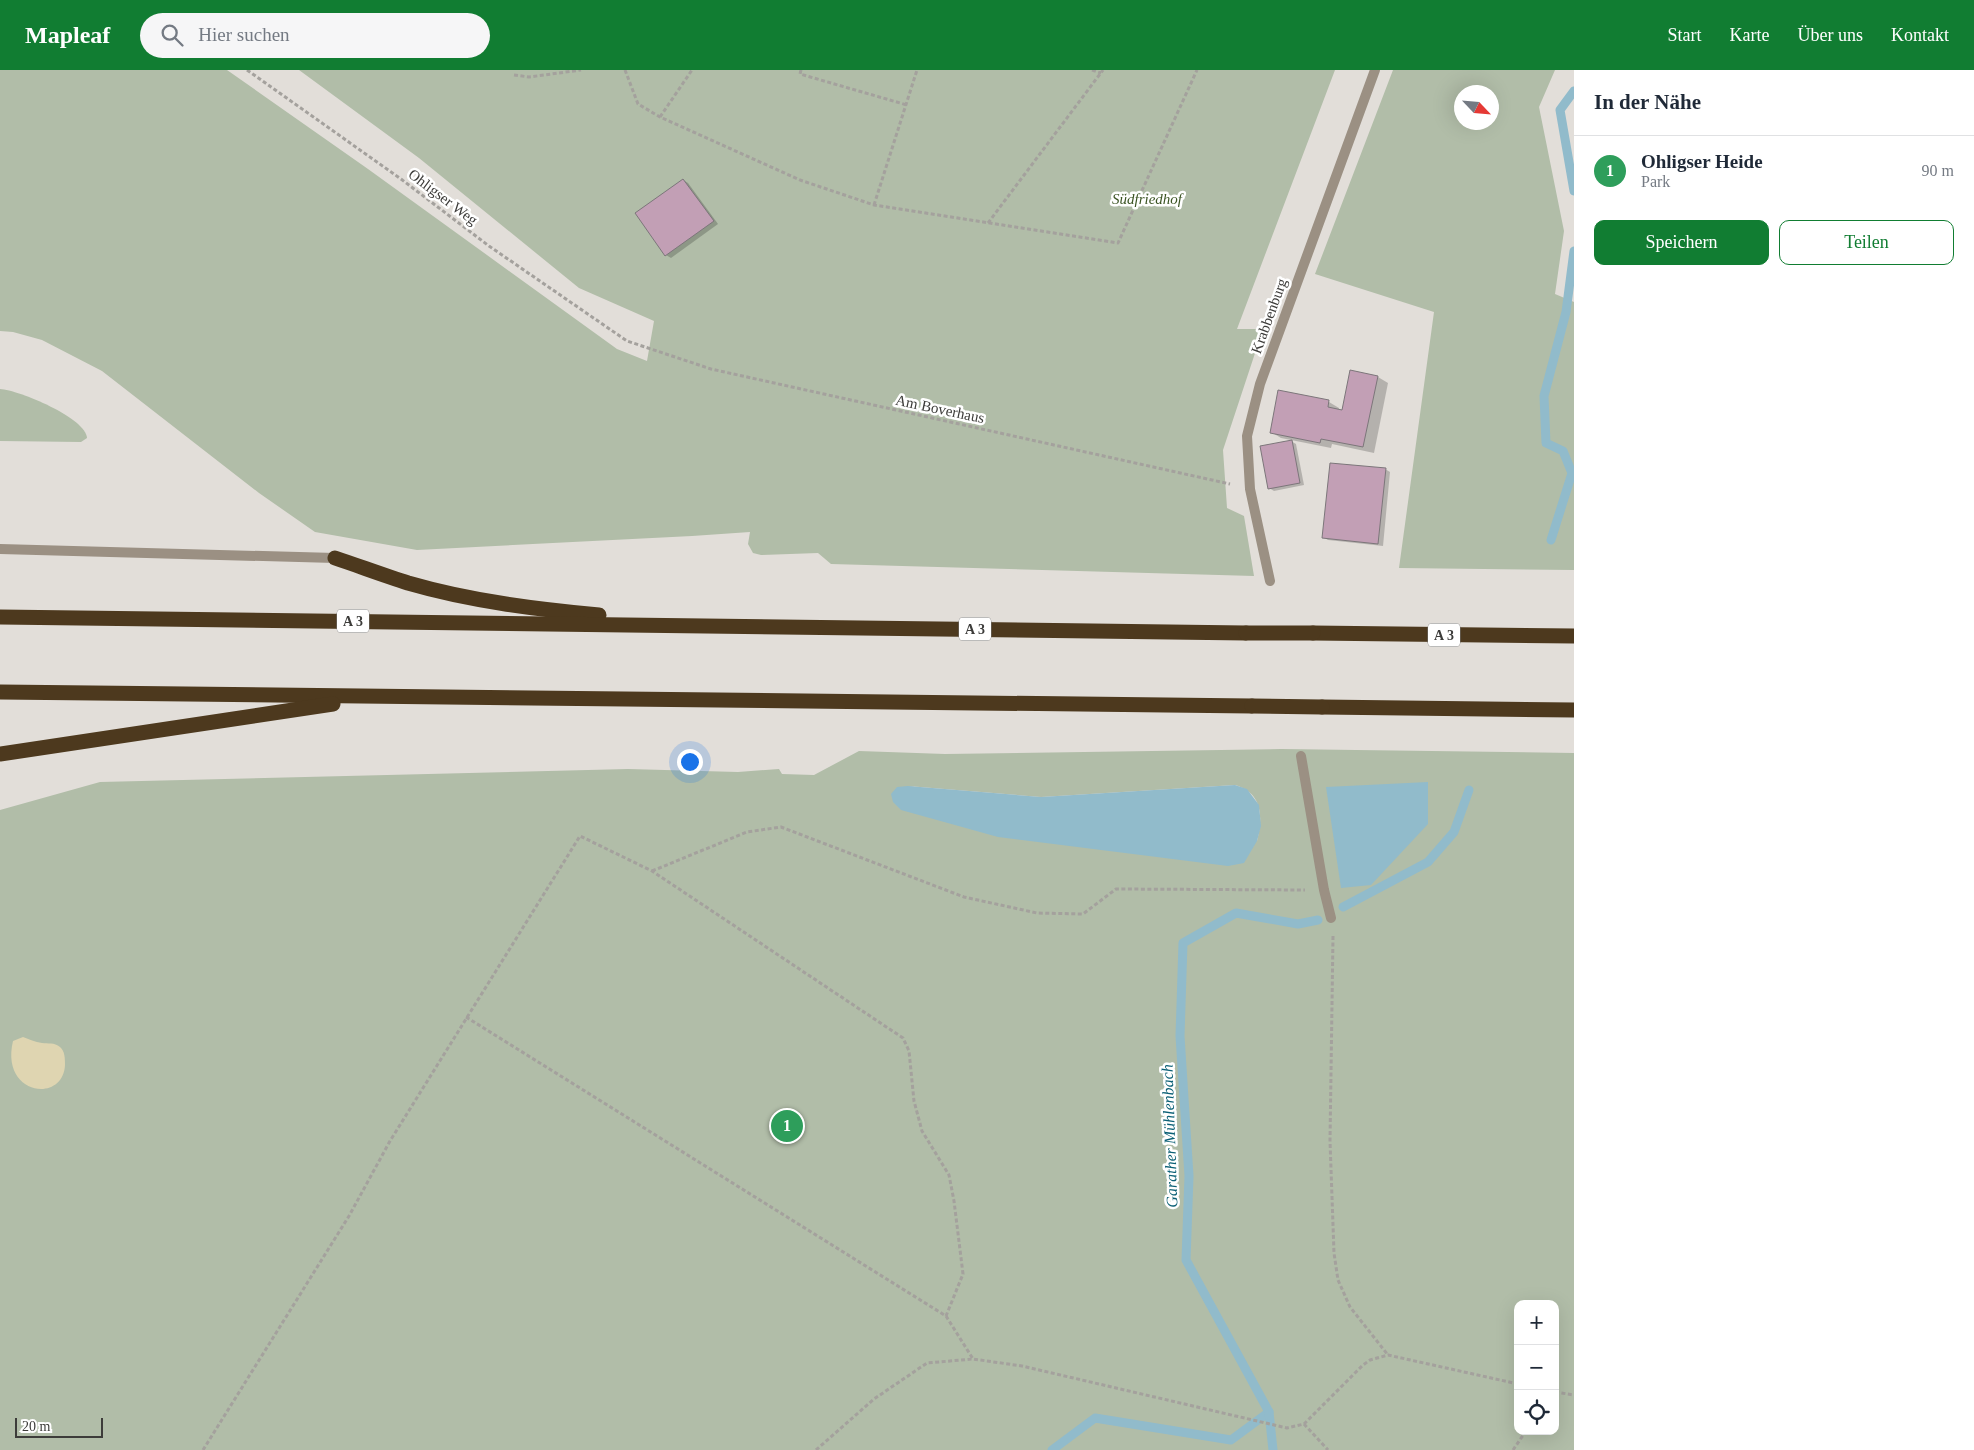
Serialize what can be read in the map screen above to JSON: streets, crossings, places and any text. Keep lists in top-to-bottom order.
{
  "streets": {
    "highway": ["A 3"],
    "lane": ["Krabbenburg"],
    "path": ["Ohligser Weg", "Am Boverhaus"]
  },
  "crossings": [
    ["Ohligser Weg", "Am Boverhaus"],
    ["Krabbenburg", "Am Boverhaus"]
  ],
  "water": ["Garather Mühlenbach"],
  "parks": ["Südfriedhof"],
  "scale_bar": "20 m",
  "north": "bottom right",
  "page": {
    "header": "Mapleaf",
    "search": "Hier suchen",
    "nav": [
      "Start",
      "Karte",
      "Über uns",
      "Kontakt"
    ],
    "heading": "In der Nähe",
    "list": [
      {
        "mark": "1",
        "name": "Ohligser Heide",
        "note": "Park",
        "value": "90 m"
      }
    ],
    "buttons": ["Speichern", "Teilen"],
    "pins": "1",
    "map_buttons": ["+", "−"],
    "scale": "20 m"
  }
}
